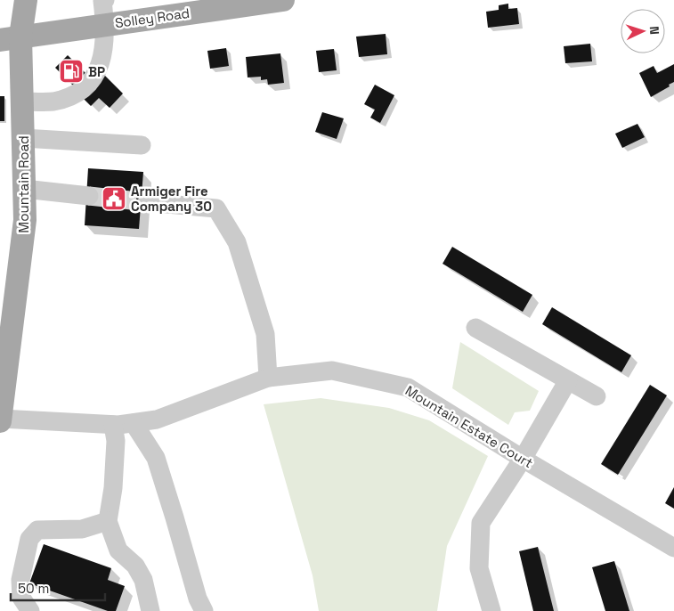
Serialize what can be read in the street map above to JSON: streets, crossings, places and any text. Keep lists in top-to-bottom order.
{
  "streets": {
    "main road": ["Solley Road", "Mountain Road"],
    "street": ["Mountain Estate Court"]
  },
  "crossings": [
    ["Solley Road", "Mountain Road"],
    ["Mountain Road", "Mountain Estate Court"]
  ],
  "places": {
    "fuel station": ["BP"],
    "public building": ["Armiger Fire Company 30"]
  },
  "scale_bar": "50 m",
  "north": "right"
}
